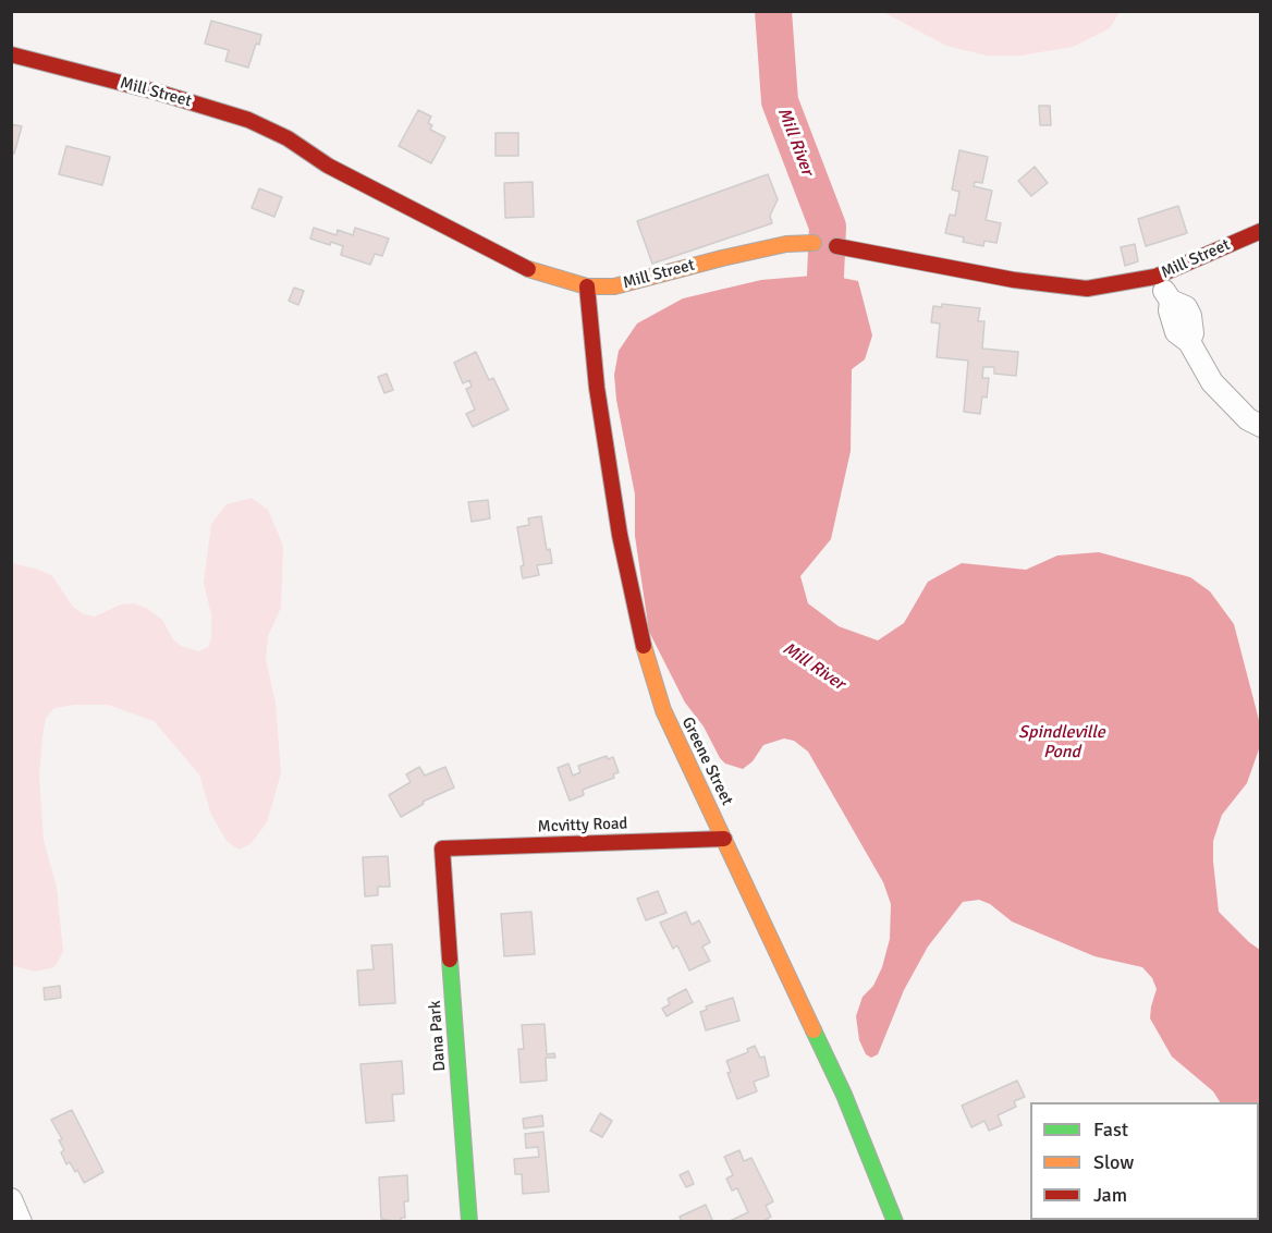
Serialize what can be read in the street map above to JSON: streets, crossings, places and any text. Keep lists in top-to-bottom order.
{
  "streets": {
    "street": [
      "Mill Street",
      "Greene Street",
      "Mcvitty Road",
      "Dana Park"
    ]
  },
  "crossings": [
    ["Mill Street", "Greene Street"],
    ["Greene Street", "Mcvitty Road"],
    ["Mcvitty Road", "Dana Park"]
  ],
  "water": ["Mill River", "Spindleville Pond"],
  "legend": ["Fast", "Slow", "Jam"]
}
